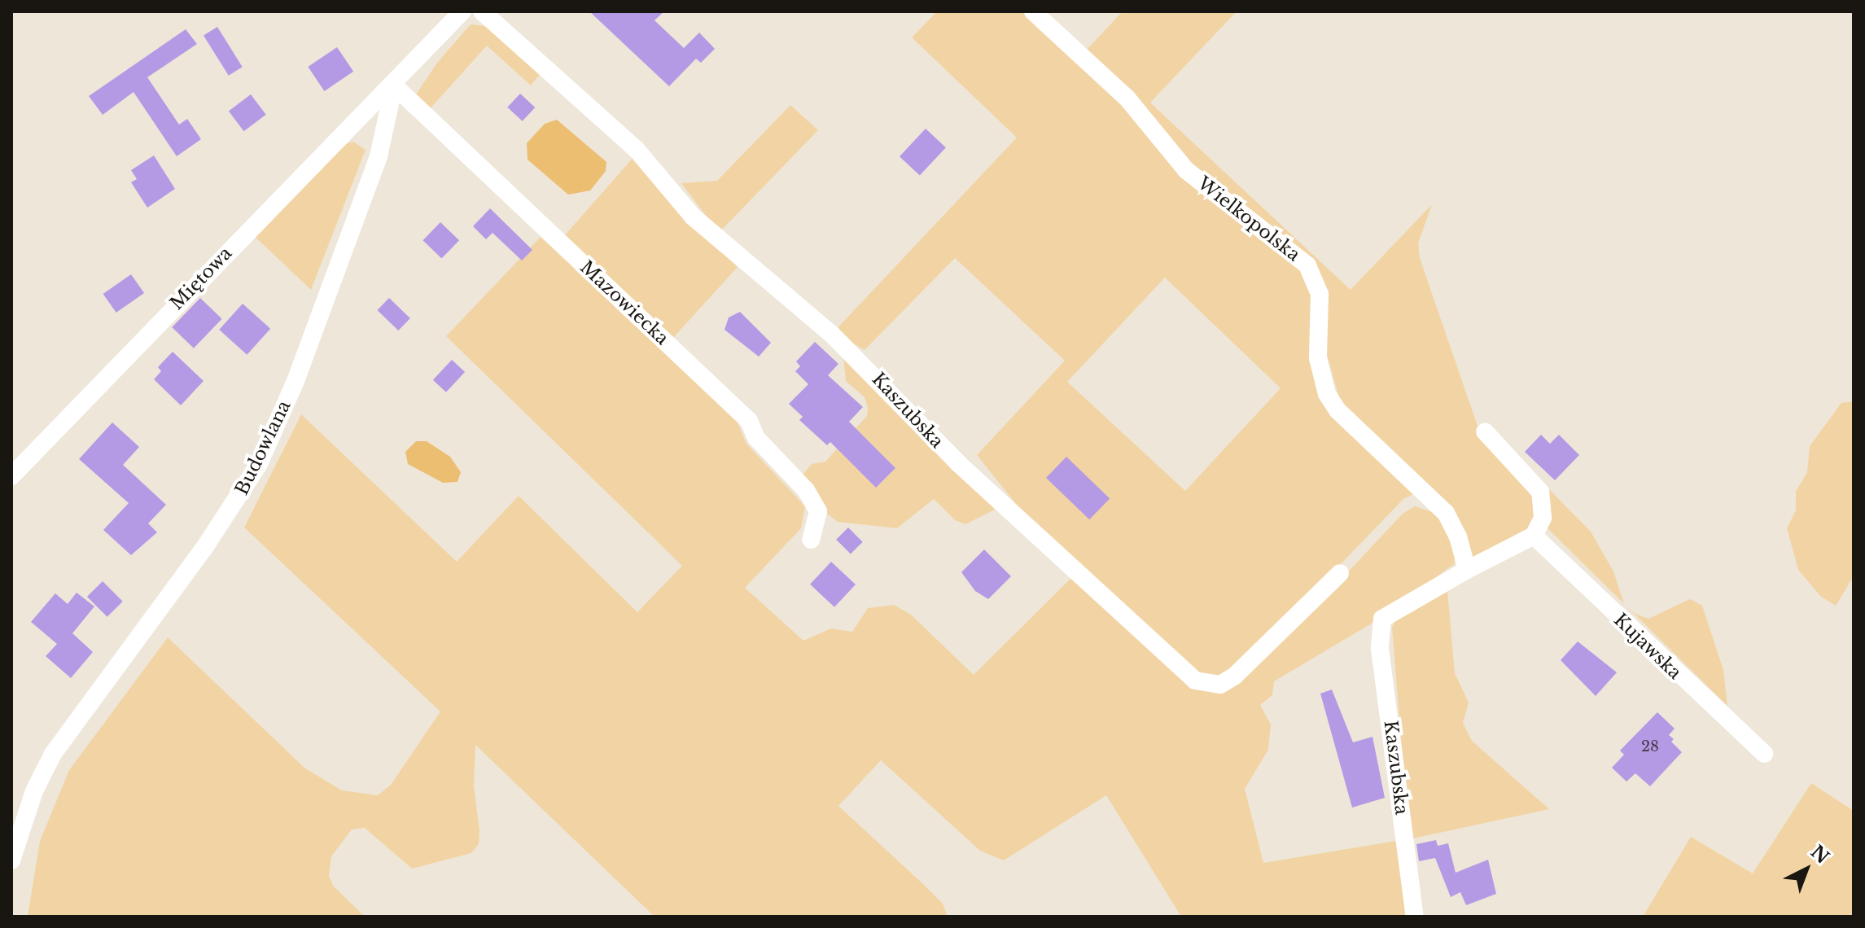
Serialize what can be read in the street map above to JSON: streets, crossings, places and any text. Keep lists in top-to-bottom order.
{
  "streets": {
    "street": [
      "Wielkopolska",
      "Miętowa",
      "Mazowiecka",
      "Kaszubska",
      "Budowlana",
      "Kujawska"
    ]
  },
  "crossings": [
    ["Wielkopolska", "Kaszubska"],
    ["Miętowa", "Mazowiecka"],
    ["Miętowa", "Budowlana"],
    ["Mazowiecka", "Budowlana"]
  ],
  "house_numbers": ["28"],
  "north": "top right"
}
